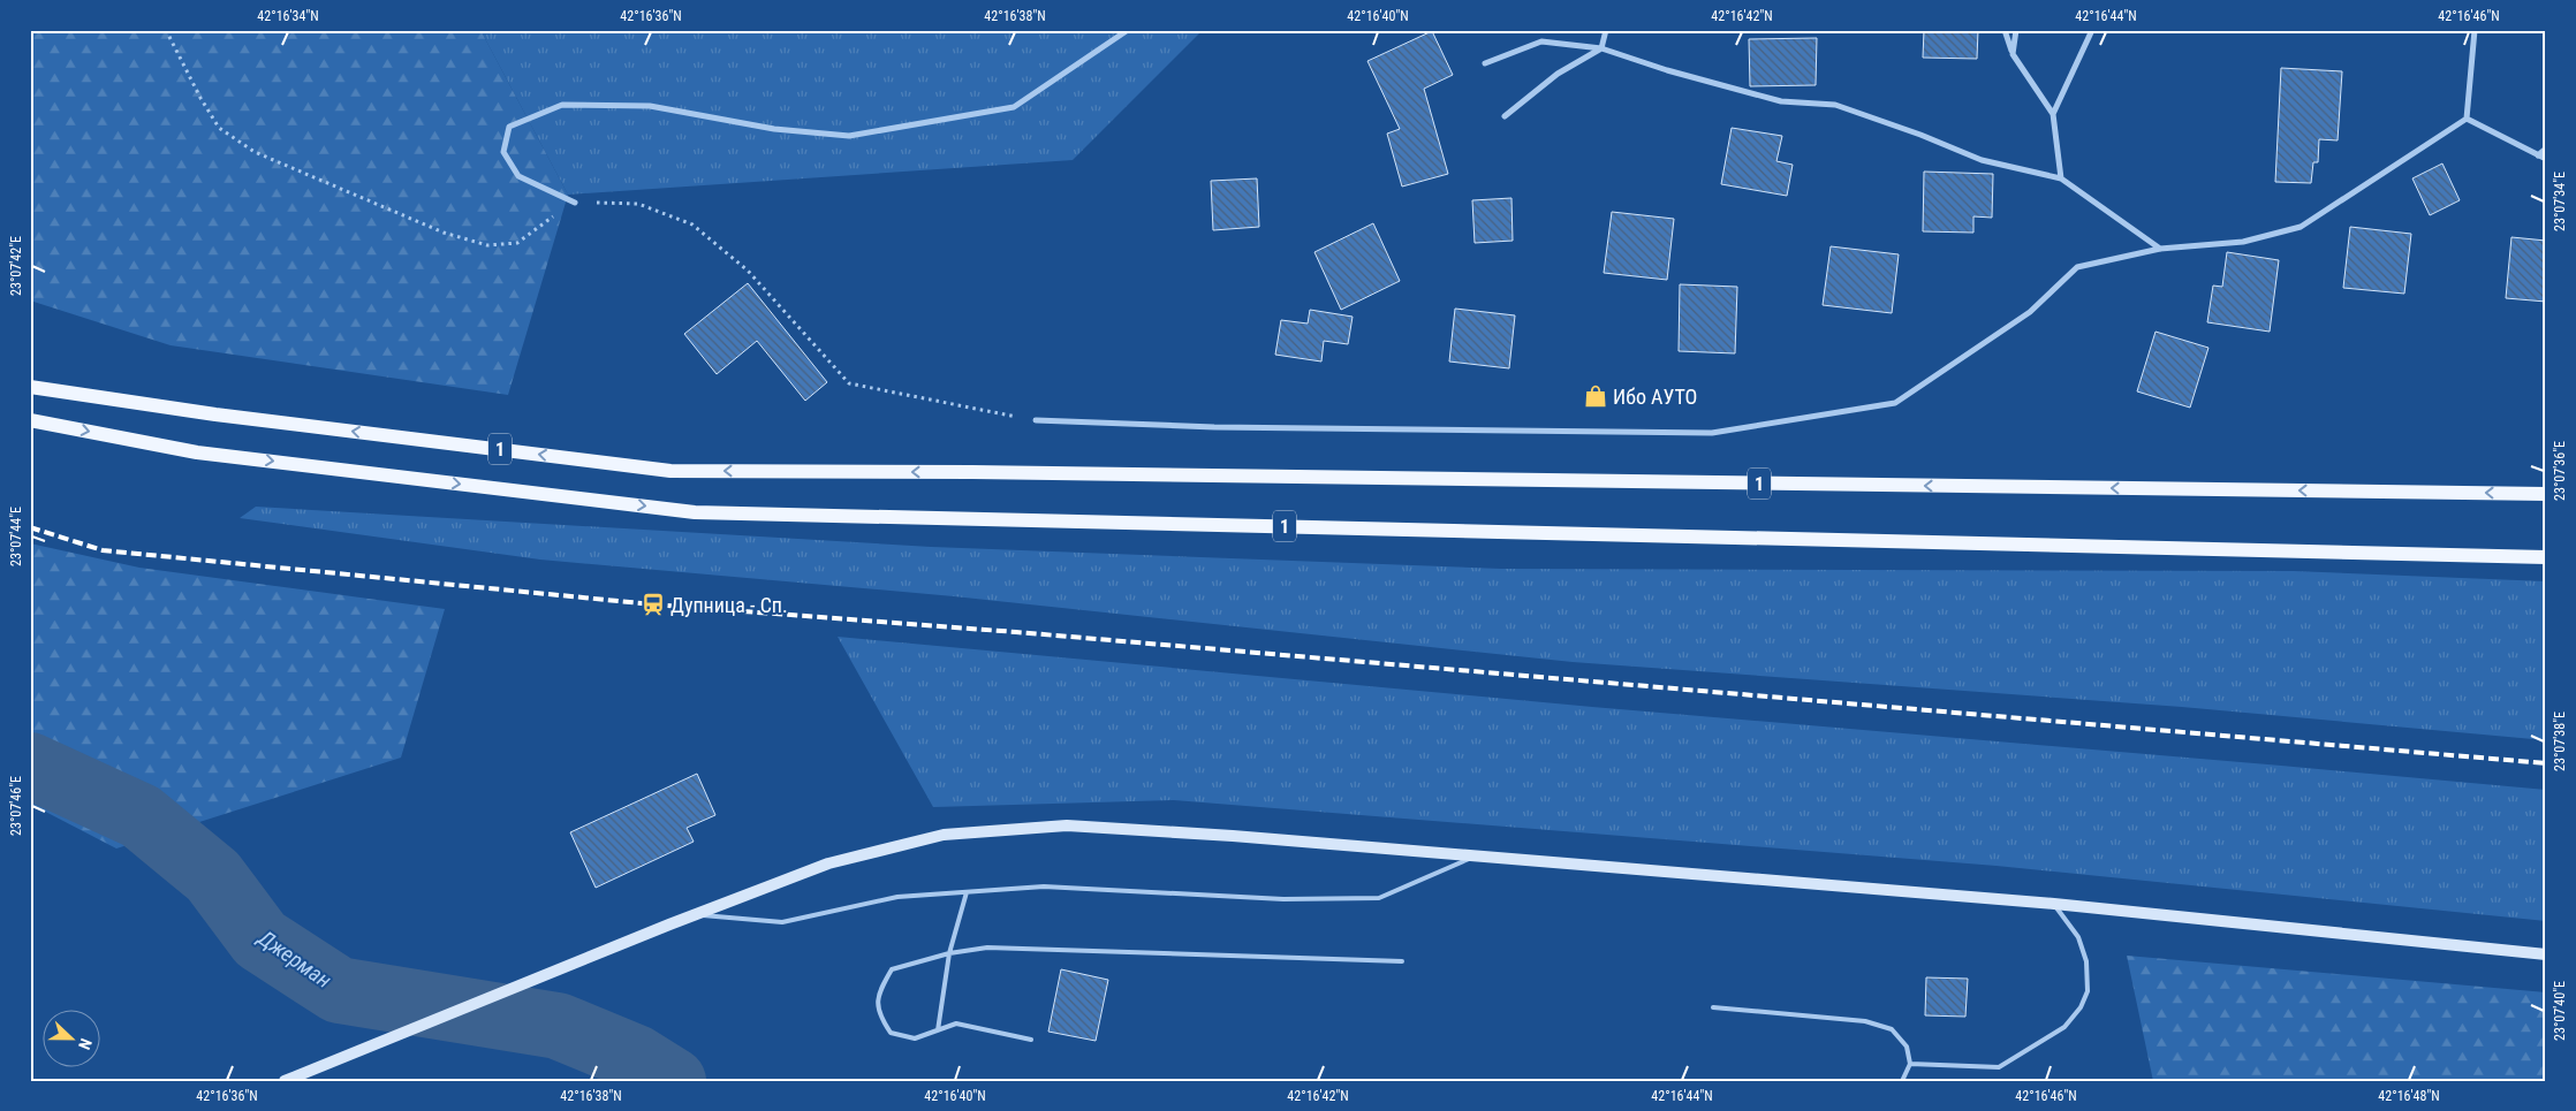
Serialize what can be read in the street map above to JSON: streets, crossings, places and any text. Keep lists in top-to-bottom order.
{
  "streets": {
    "main road": ["1"]
  },
  "water": ["Джерман"],
  "places": {
    "shop": ["Ибо АУТО"],
    "station": ["Дупница - Сп."]
  },
  "north": "right",
  "coordinates": [
    "42°16'34\"N",
    "42°16'36\"N",
    "42°16'38\"N",
    "42°16'40\"N",
    "42°16'42\"N",
    "42°16'44\"N",
    "42°16'46\"N",
    "23°07'34\"E",
    "23°07'42\"E",
    "23°07'36\"E",
    "23°07'44\"E",
    "23°07'38\"E",
    "23°07'46\"E",
    "23°07'40\"E",
    "42°16'48\"N"
  ]
}
